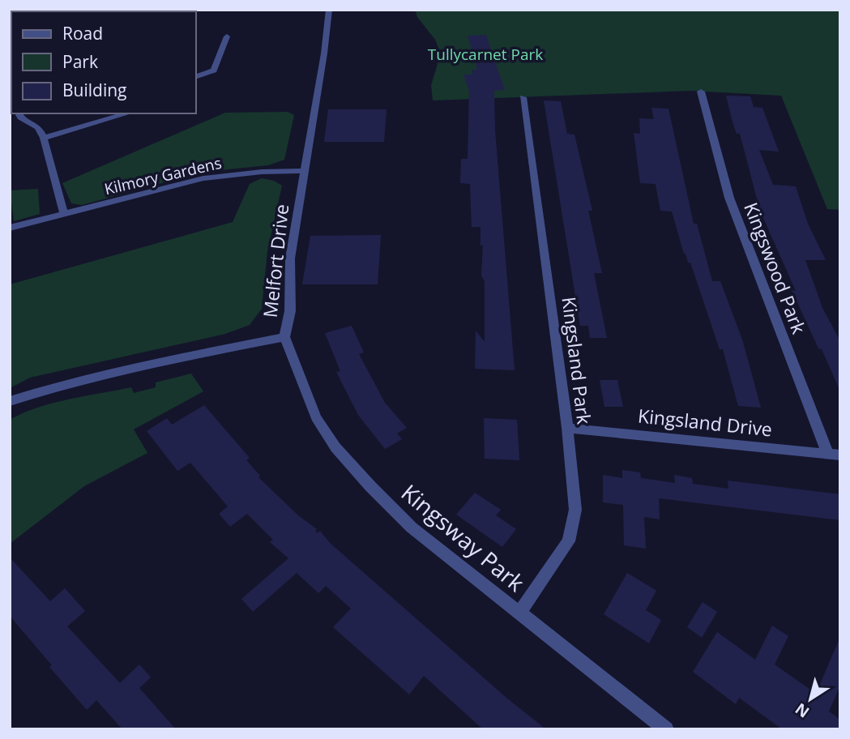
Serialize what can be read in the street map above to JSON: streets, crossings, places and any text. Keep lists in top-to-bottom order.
{
  "streets": {
    "street": [
      "Kilmory Gardens",
      "Melfort Drive",
      "Kingswood Park",
      "Kingsland Park",
      "Kingsland Drive",
      "Kingsway Park"
    ]
  },
  "crossings": [
    ["Kilmory Gardens", "Melfort Drive"],
    ["Melfort Drive", "Kingsway Park"],
    ["Kingswood Park", "Kingsland Drive"],
    ["Kingsland Park", "Kingsland Drive"],
    ["Kingsland Park", "Kingsway Park"]
  ],
  "parks": ["Tullycarnet Park"],
  "legend": ["Road", "Park", "Building"],
  "north": "bottom left"
}
